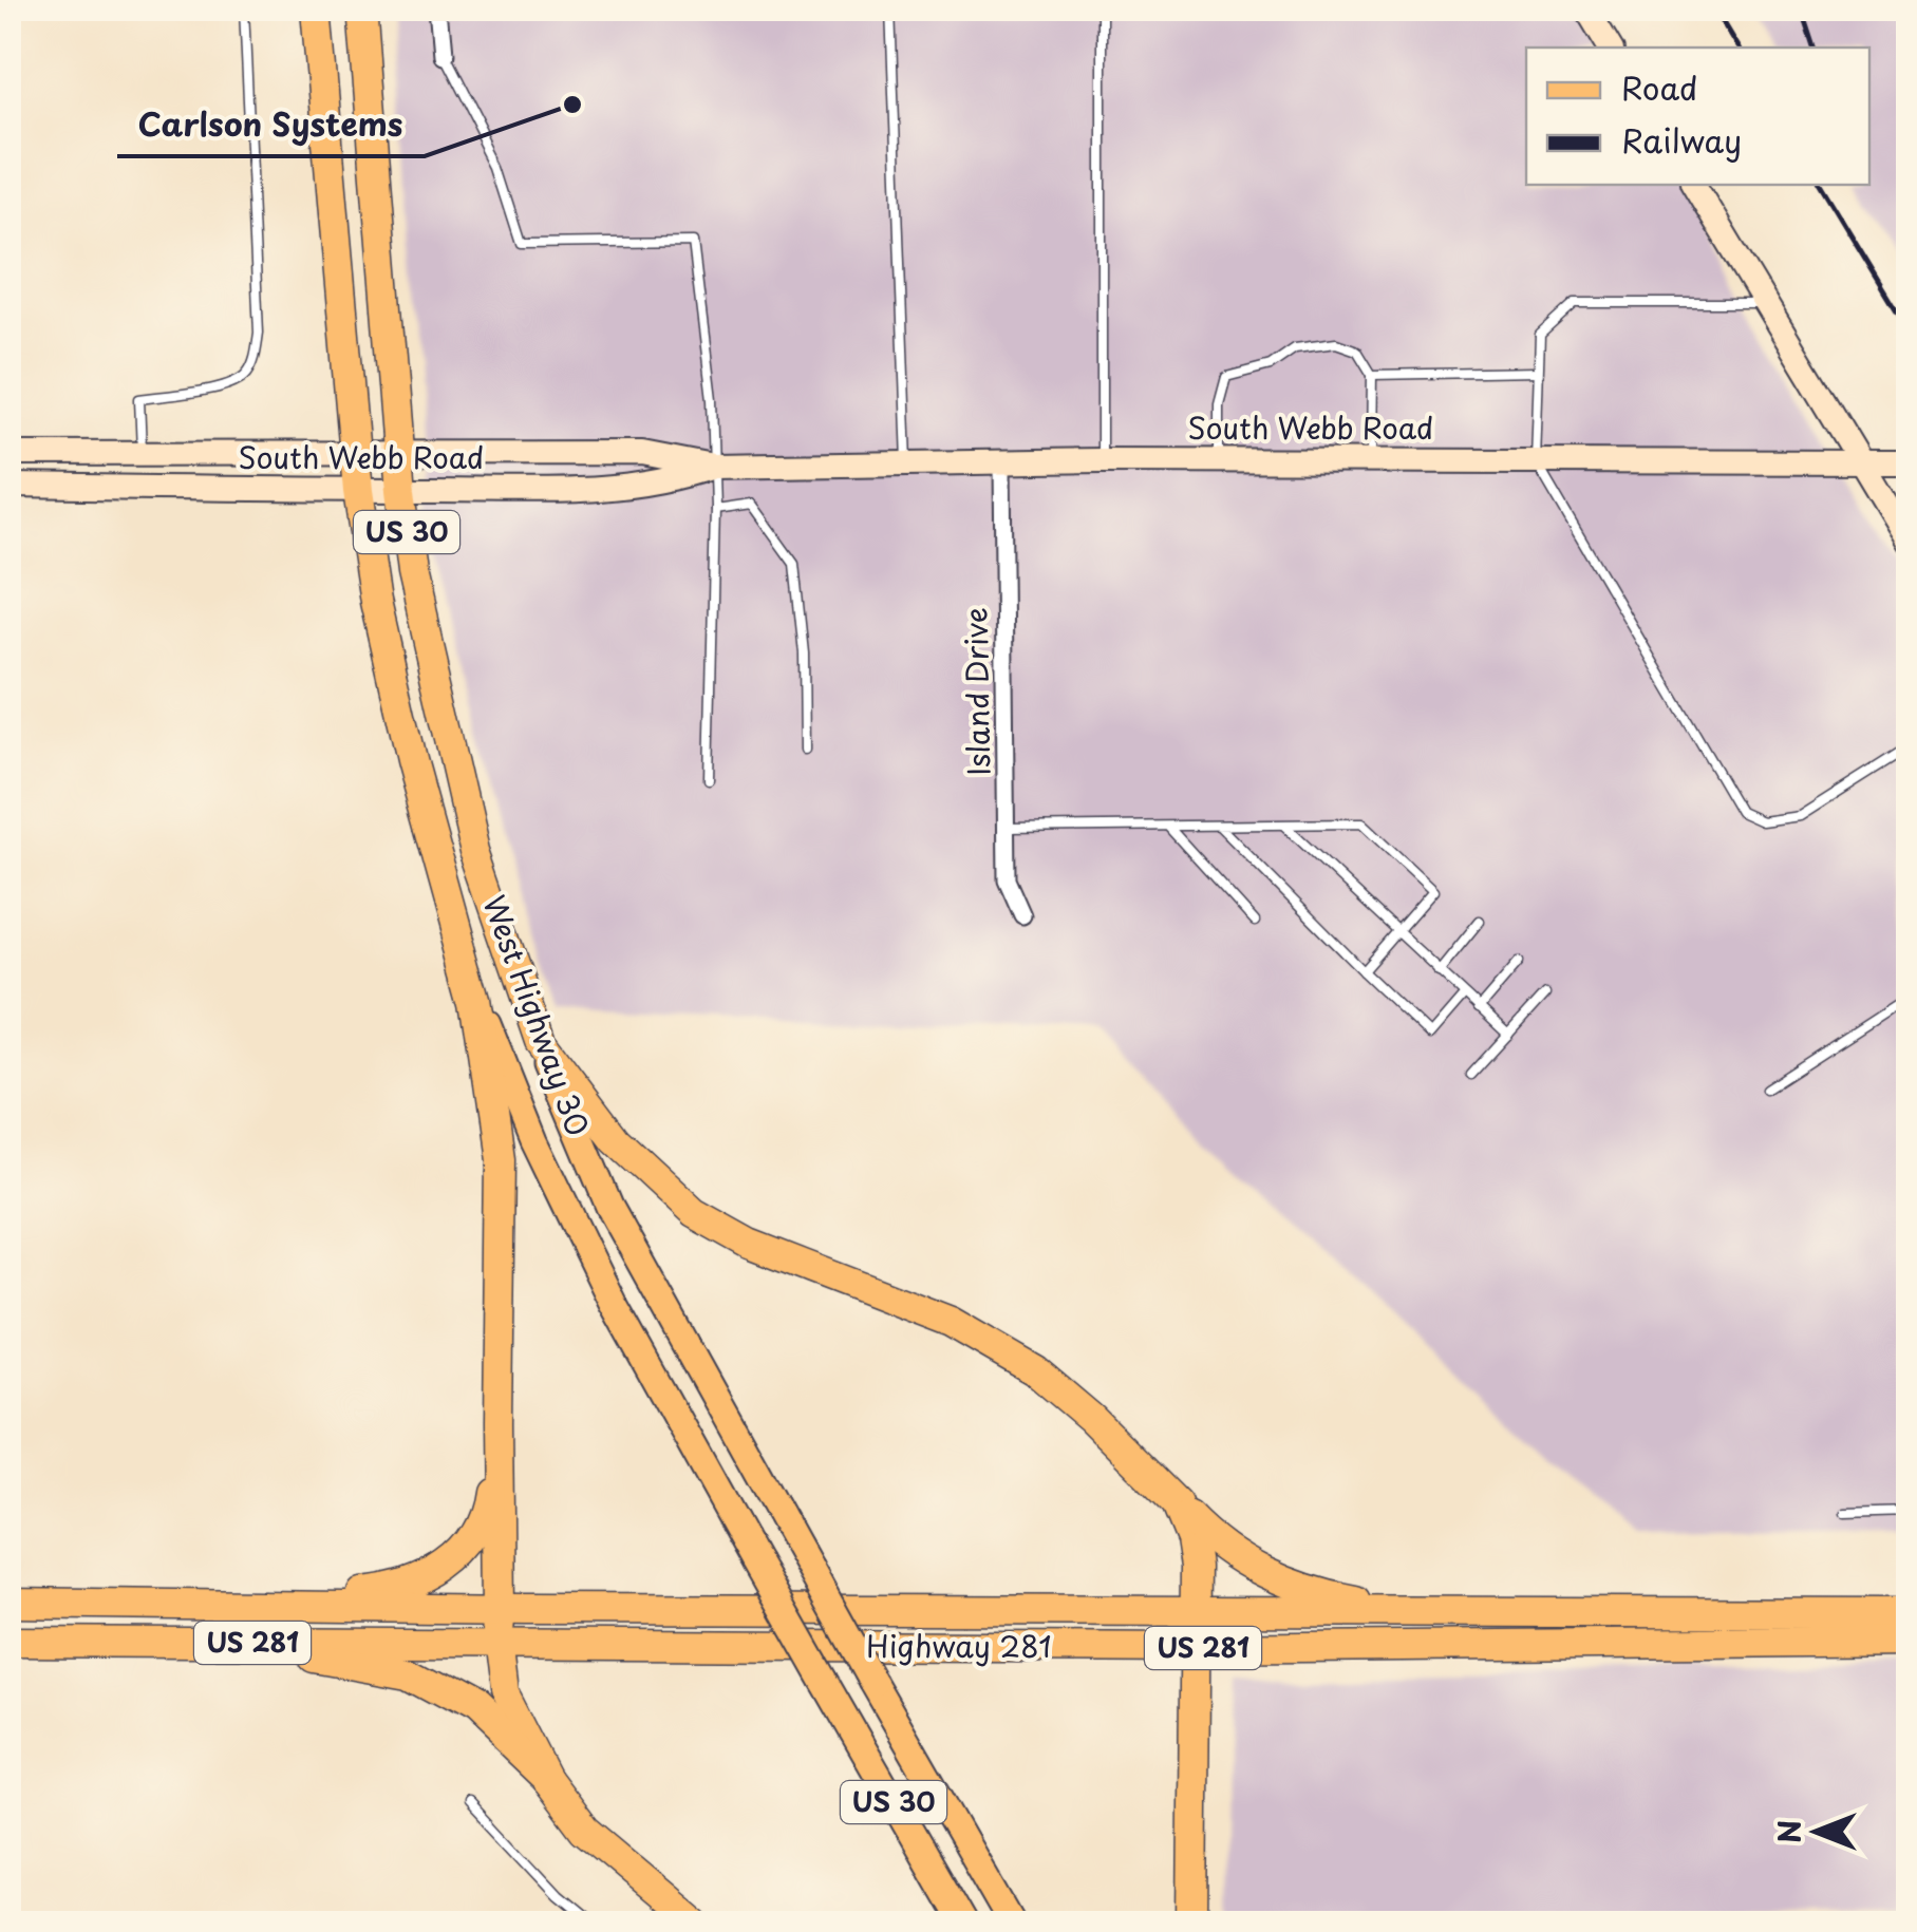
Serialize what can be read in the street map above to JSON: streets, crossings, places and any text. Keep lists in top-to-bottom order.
{
  "streets": {
    "highway": [
      "US 30",
      "West Highway 30",
      "US 281",
      "Highway 281"
    ],
    "street": ["South Webb Road", "Island Drive"]
  },
  "crossings": [
    ["South Webb Road", "Island Drive"],
    ["South Webb Road", "West Highway 30"]
  ],
  "places": ["Carlson Systems"],
  "legend": ["Road", "Railway"],
  "north": "left"
}
